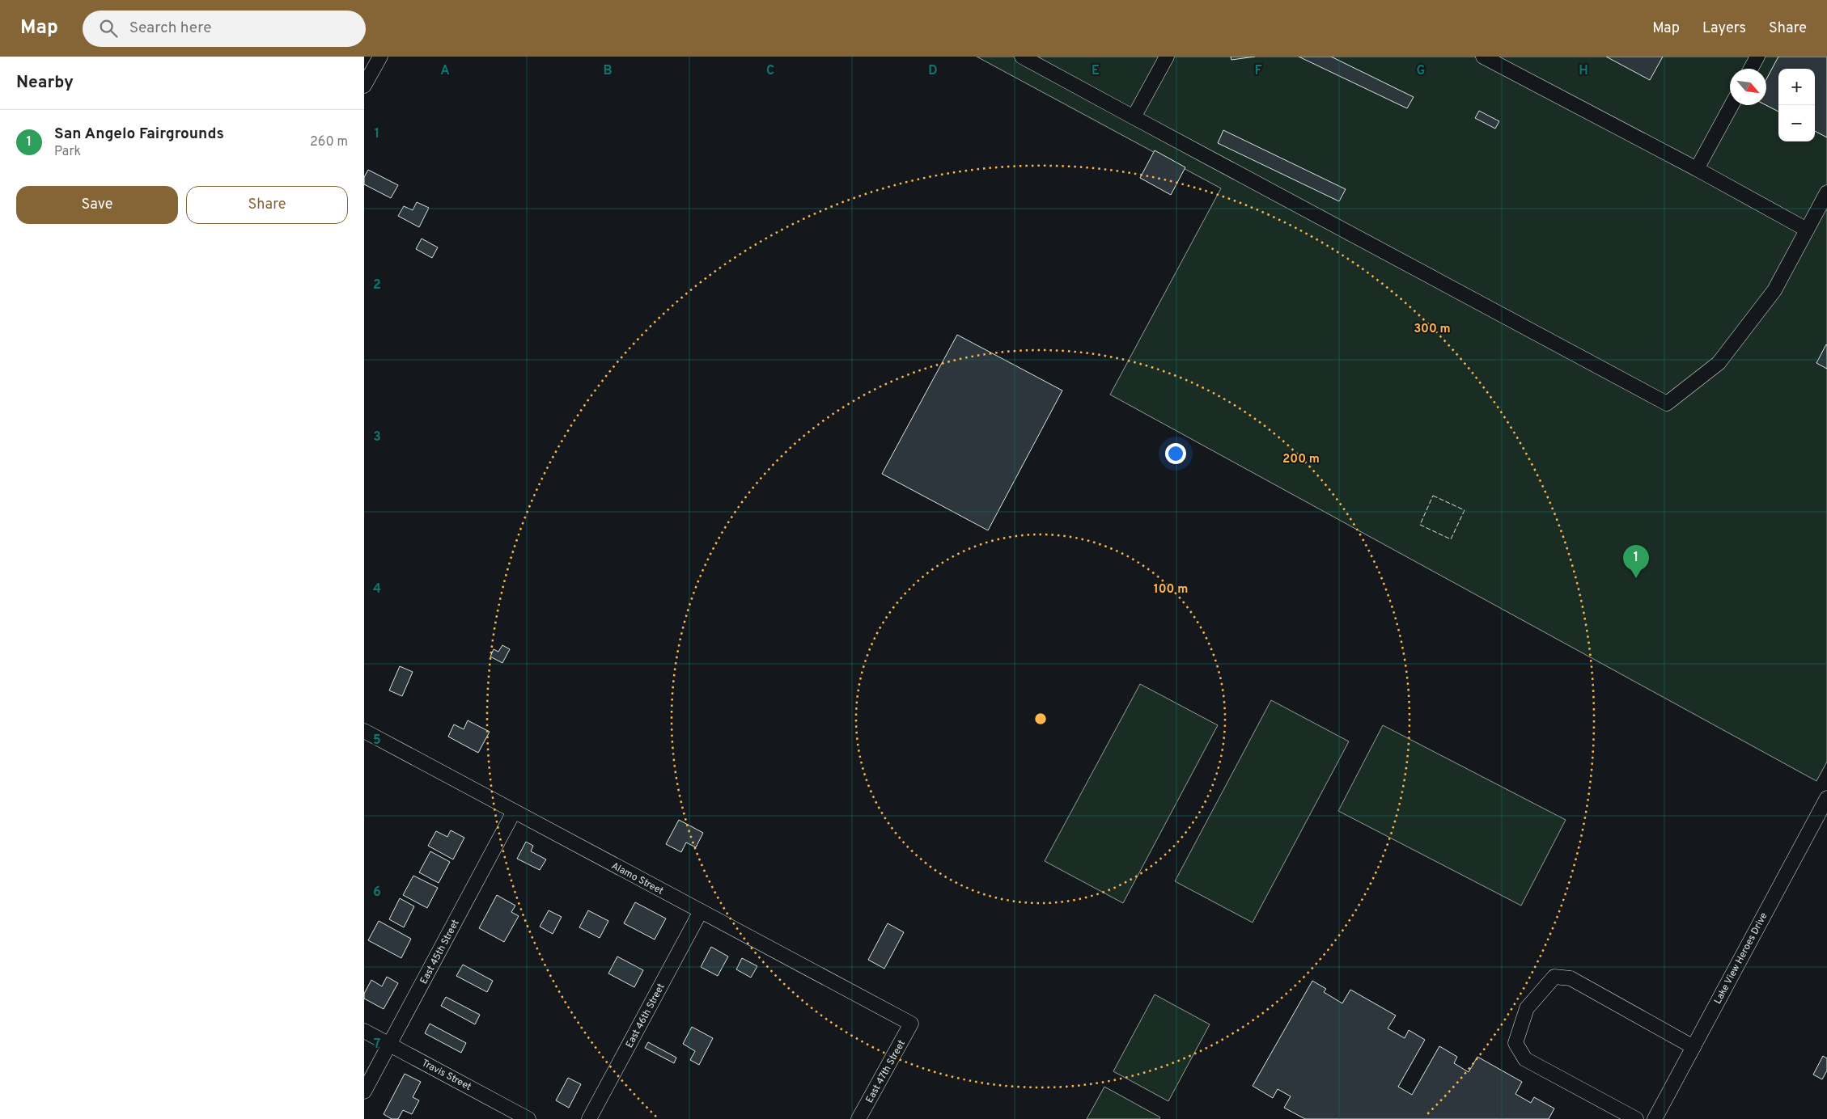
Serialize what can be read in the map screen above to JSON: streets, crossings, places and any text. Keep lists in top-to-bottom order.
{
  "streets": {
    "street": [
      "Alamo Street",
      "East 45th Street",
      "Lake View Heroes Drive",
      "East 46th Street",
      "East 47th Street",
      "Travis Street"
    ]
  },
  "crossings": [
    ["Alamo Street", "East 45th Street"],
    ["Alamo Street", "East 46th Street"],
    ["Alamo Street", "East 47th Street"],
    ["East 45th Street", "Travis Street"]
  ],
  "north": "bottom right",
  "page": {
    "header": "Map",
    "search": "Search here",
    "nav": ["Map", "Layers", "Share"],
    "heading": "Nearby",
    "map_buttons": ["+", "−"],
    "list": [
      {
        "mark": "1",
        "name": "San Angelo Fairgrounds",
        "note": "Park",
        "value": "260 m"
      }
    ],
    "buttons": ["Save", "Share"],
    "pins": "1"
  },
  "grid": {
    "columns": [
      "A",
      "B",
      "C",
      "D",
      "E",
      "F",
      "G",
      "H"
    ],
    "rows": [
      "1",
      "2",
      "3",
      "4",
      "5",
      "6",
      "7"
    ]
  },
  "rings": ["300 m", "200 m", "100 m"]
}
